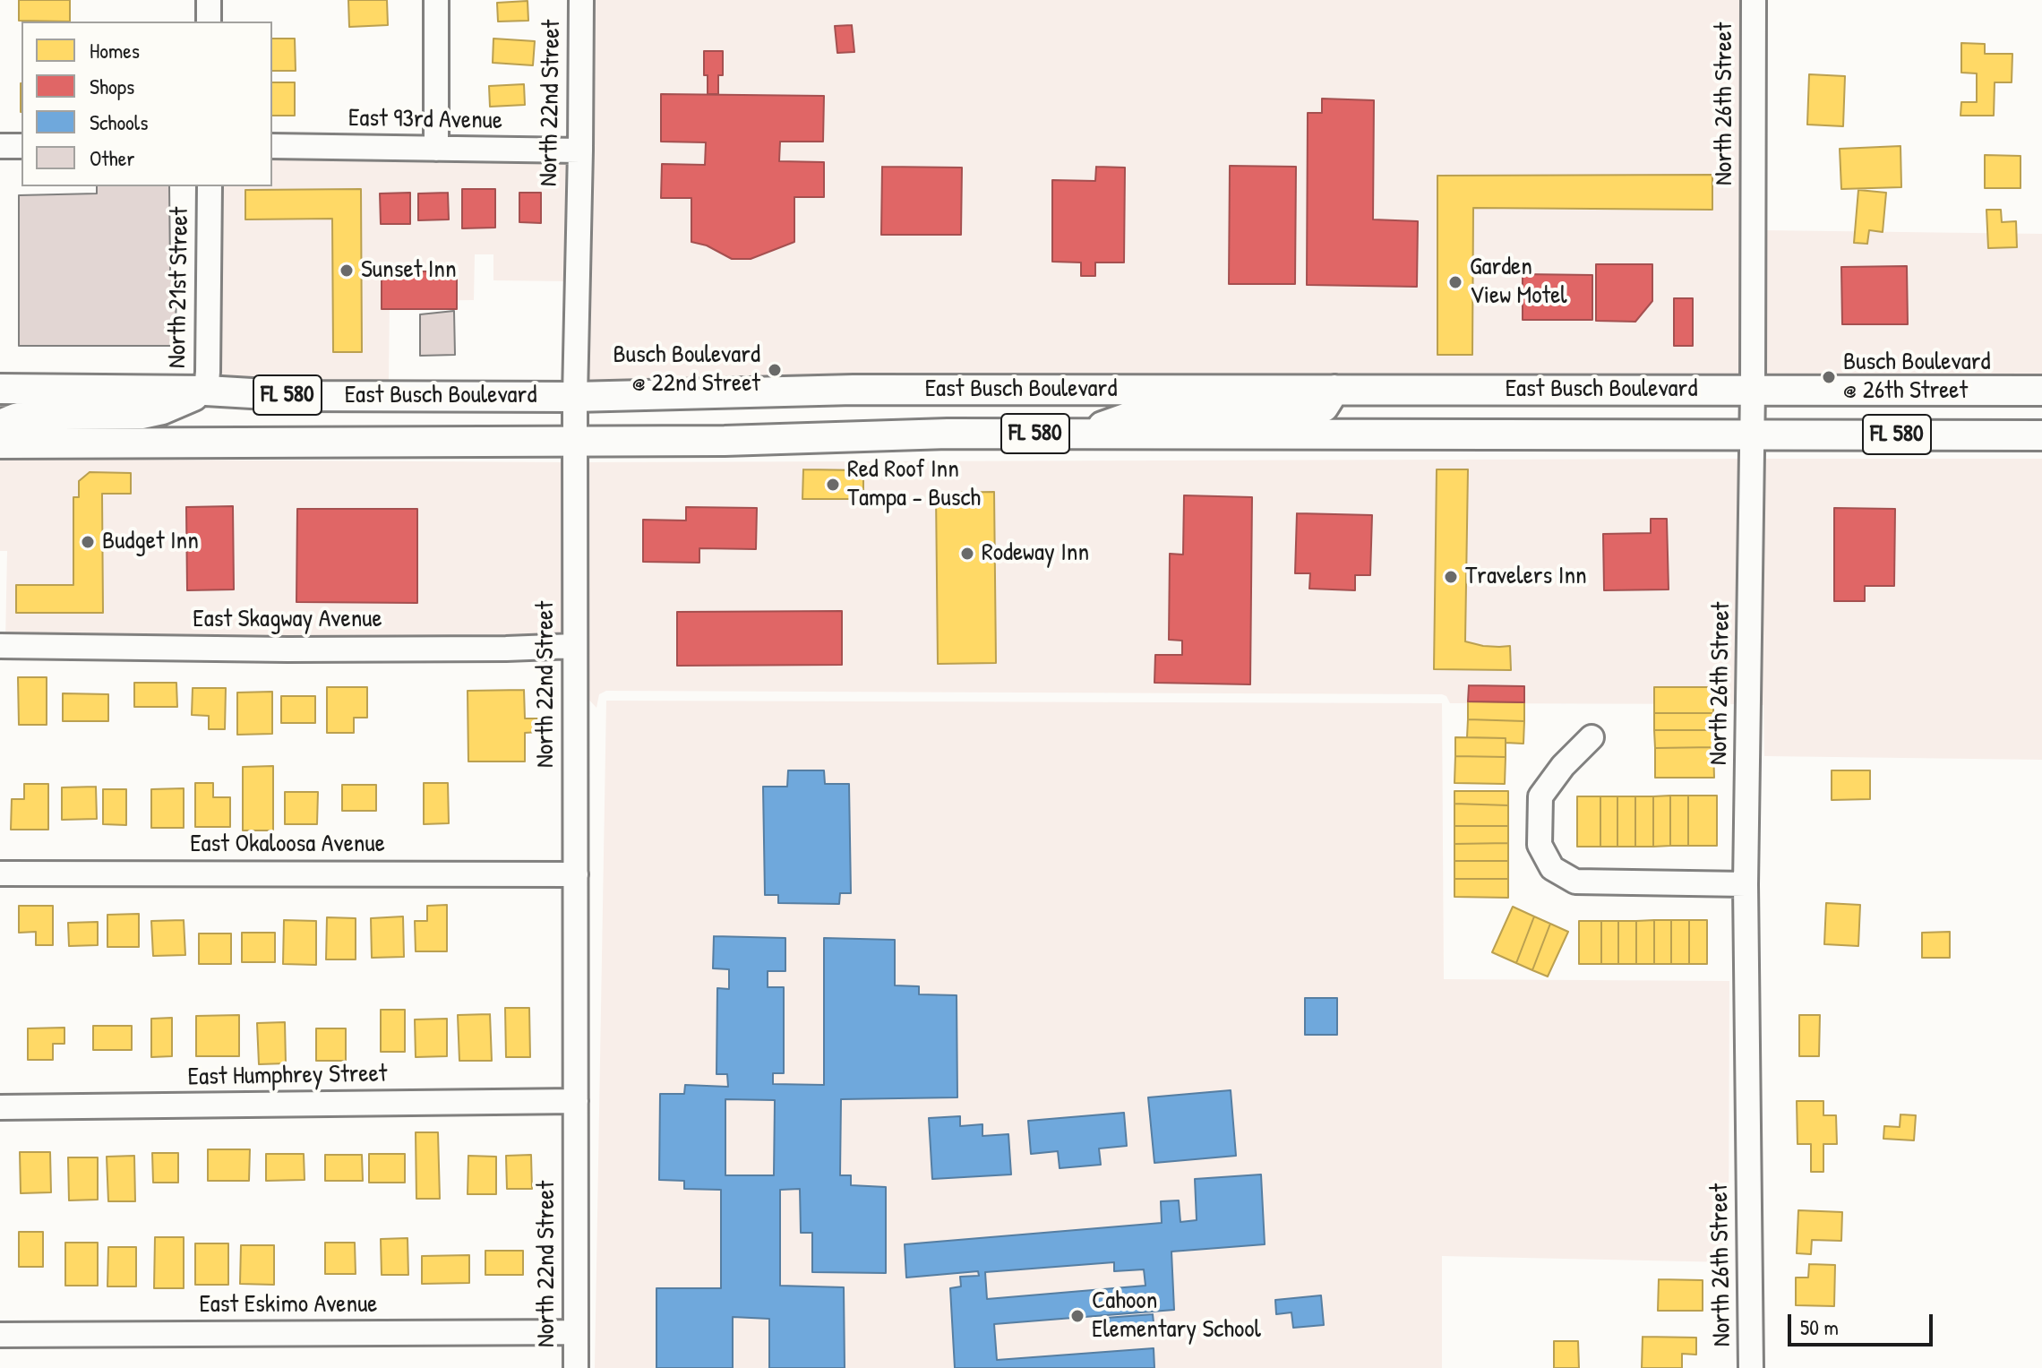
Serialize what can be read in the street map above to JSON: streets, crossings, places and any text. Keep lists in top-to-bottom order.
{
  "streets": {
    "main road": ["East Busch Boulevard", "FL 580"],
    "street": [
      "North 22nd Street",
      "North 26th Street",
      "East 93rd Avenue",
      "North 21st Street",
      "East Skagway Avenue",
      "East Okaloosa Avenue",
      "East Humphrey Street",
      "East Eskimo Avenue"
    ]
  },
  "crossings": [
    ["North 22nd Street", "East 93rd Avenue"],
    ["North 22nd Street", "East Busch Boulevard"],
    ["North 22nd Street", "East Skagway Avenue"],
    ["North 22nd Street", "East Okaloosa Avenue"],
    ["North 22nd Street", "East Humphrey Street"],
    ["North 22nd Street", "East Eskimo Avenue"],
    ["North 26th Street", "East Busch Boulevard"],
    ["North 21st Street", "East Busch Boulevard"]
  ],
  "places": [
    "Sunset Inn",
    "Garden View Motel",
    "Busch Boulevard @ 22nd Street",
    "Busch Boulevard @ 26th Street",
    "Red Roof Inn Tampa - Busch",
    "Budget Inn",
    "Rodeway Inn",
    "Travelers Inn",
    "Cahoon Elementary School"
  ],
  "legend": [
    "Homes",
    "Shops",
    "Schools",
    "Other"
  ],
  "scale_bar": "50 m"
}
